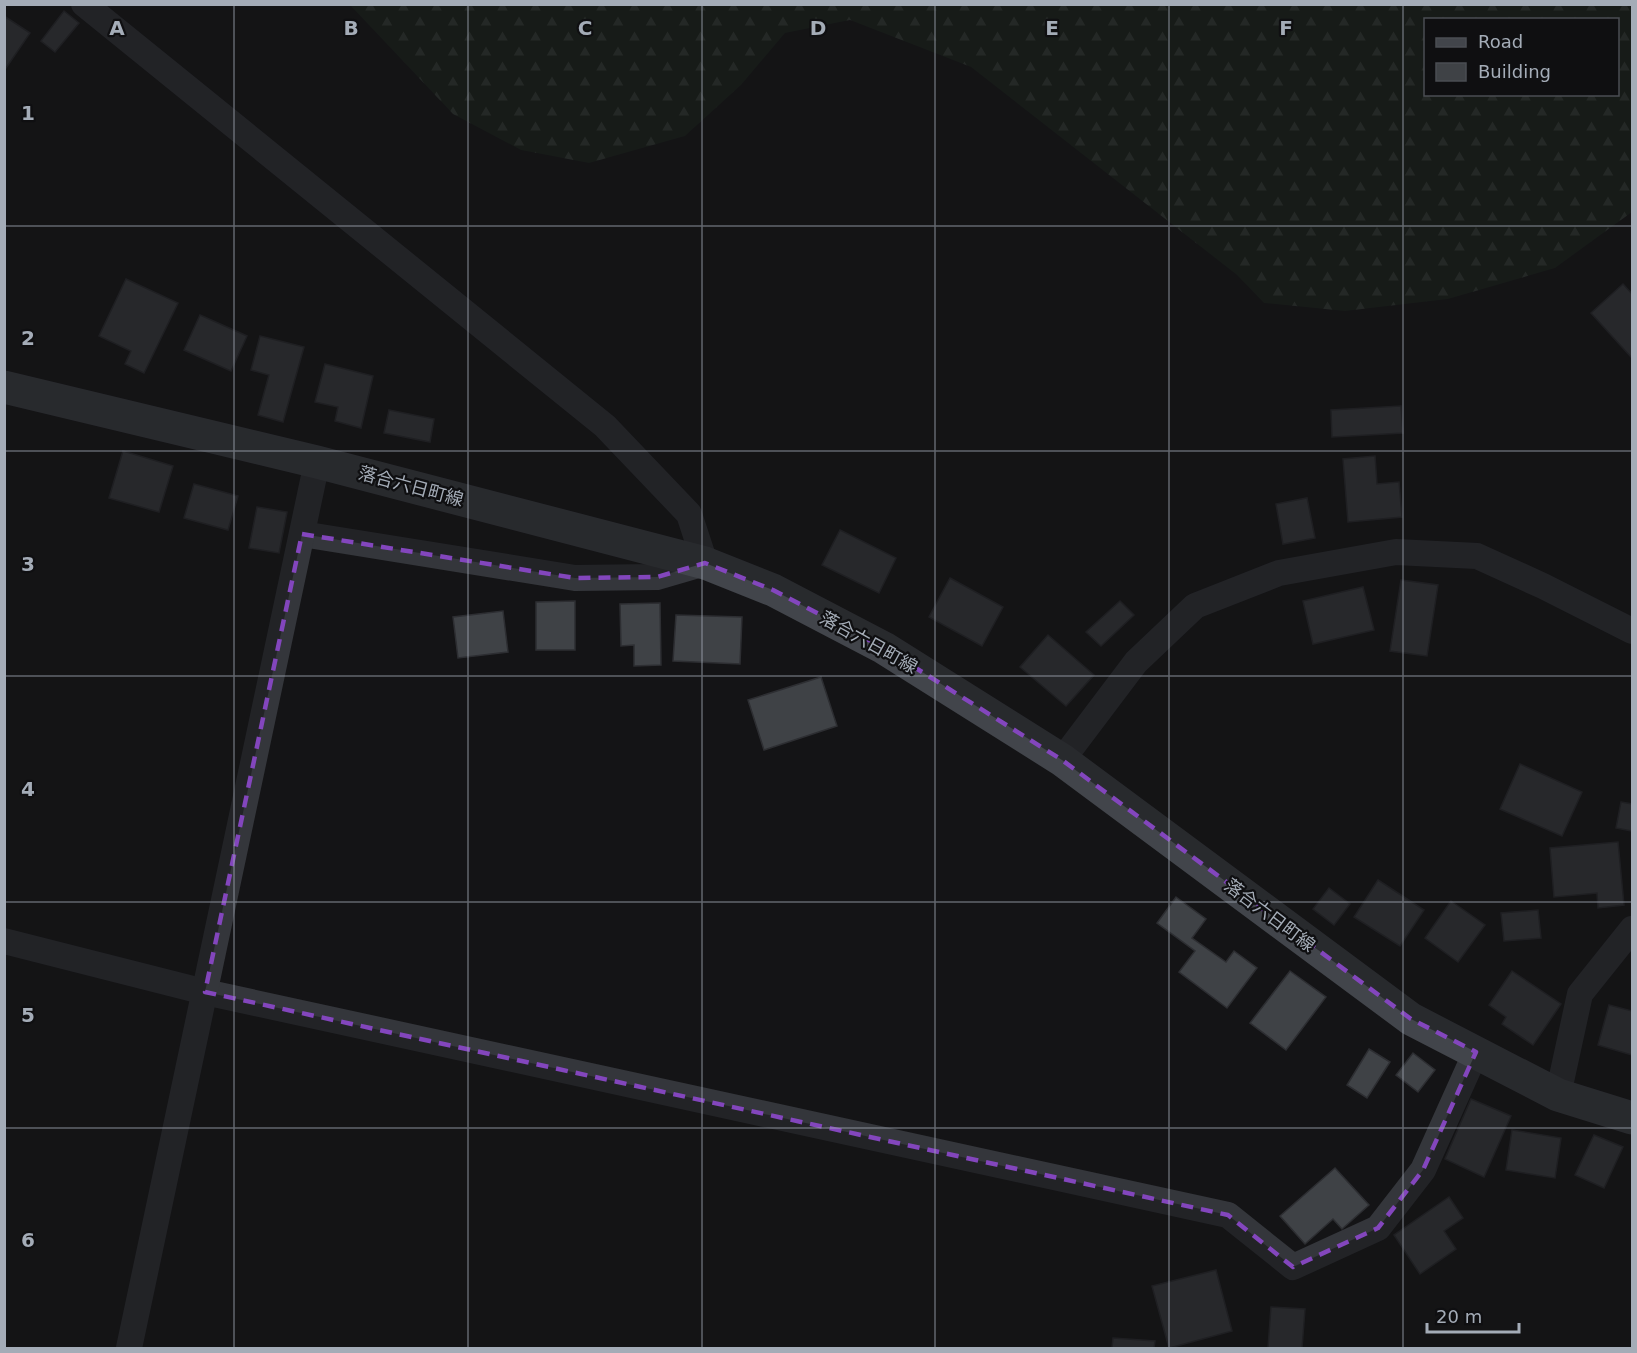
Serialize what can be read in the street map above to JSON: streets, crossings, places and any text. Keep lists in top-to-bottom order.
{
  "streets": {
    "main road": ["落合六日町線"]
  },
  "legend": ["Road", "Building"],
  "scale_bar": "20 m",
  "grid": {
    "columns": [
      "A",
      "B",
      "C",
      "D",
      "E",
      "F"
    ],
    "rows": [
      "1",
      "2",
      "3",
      "4",
      "5",
      "6"
    ]
  }
}
